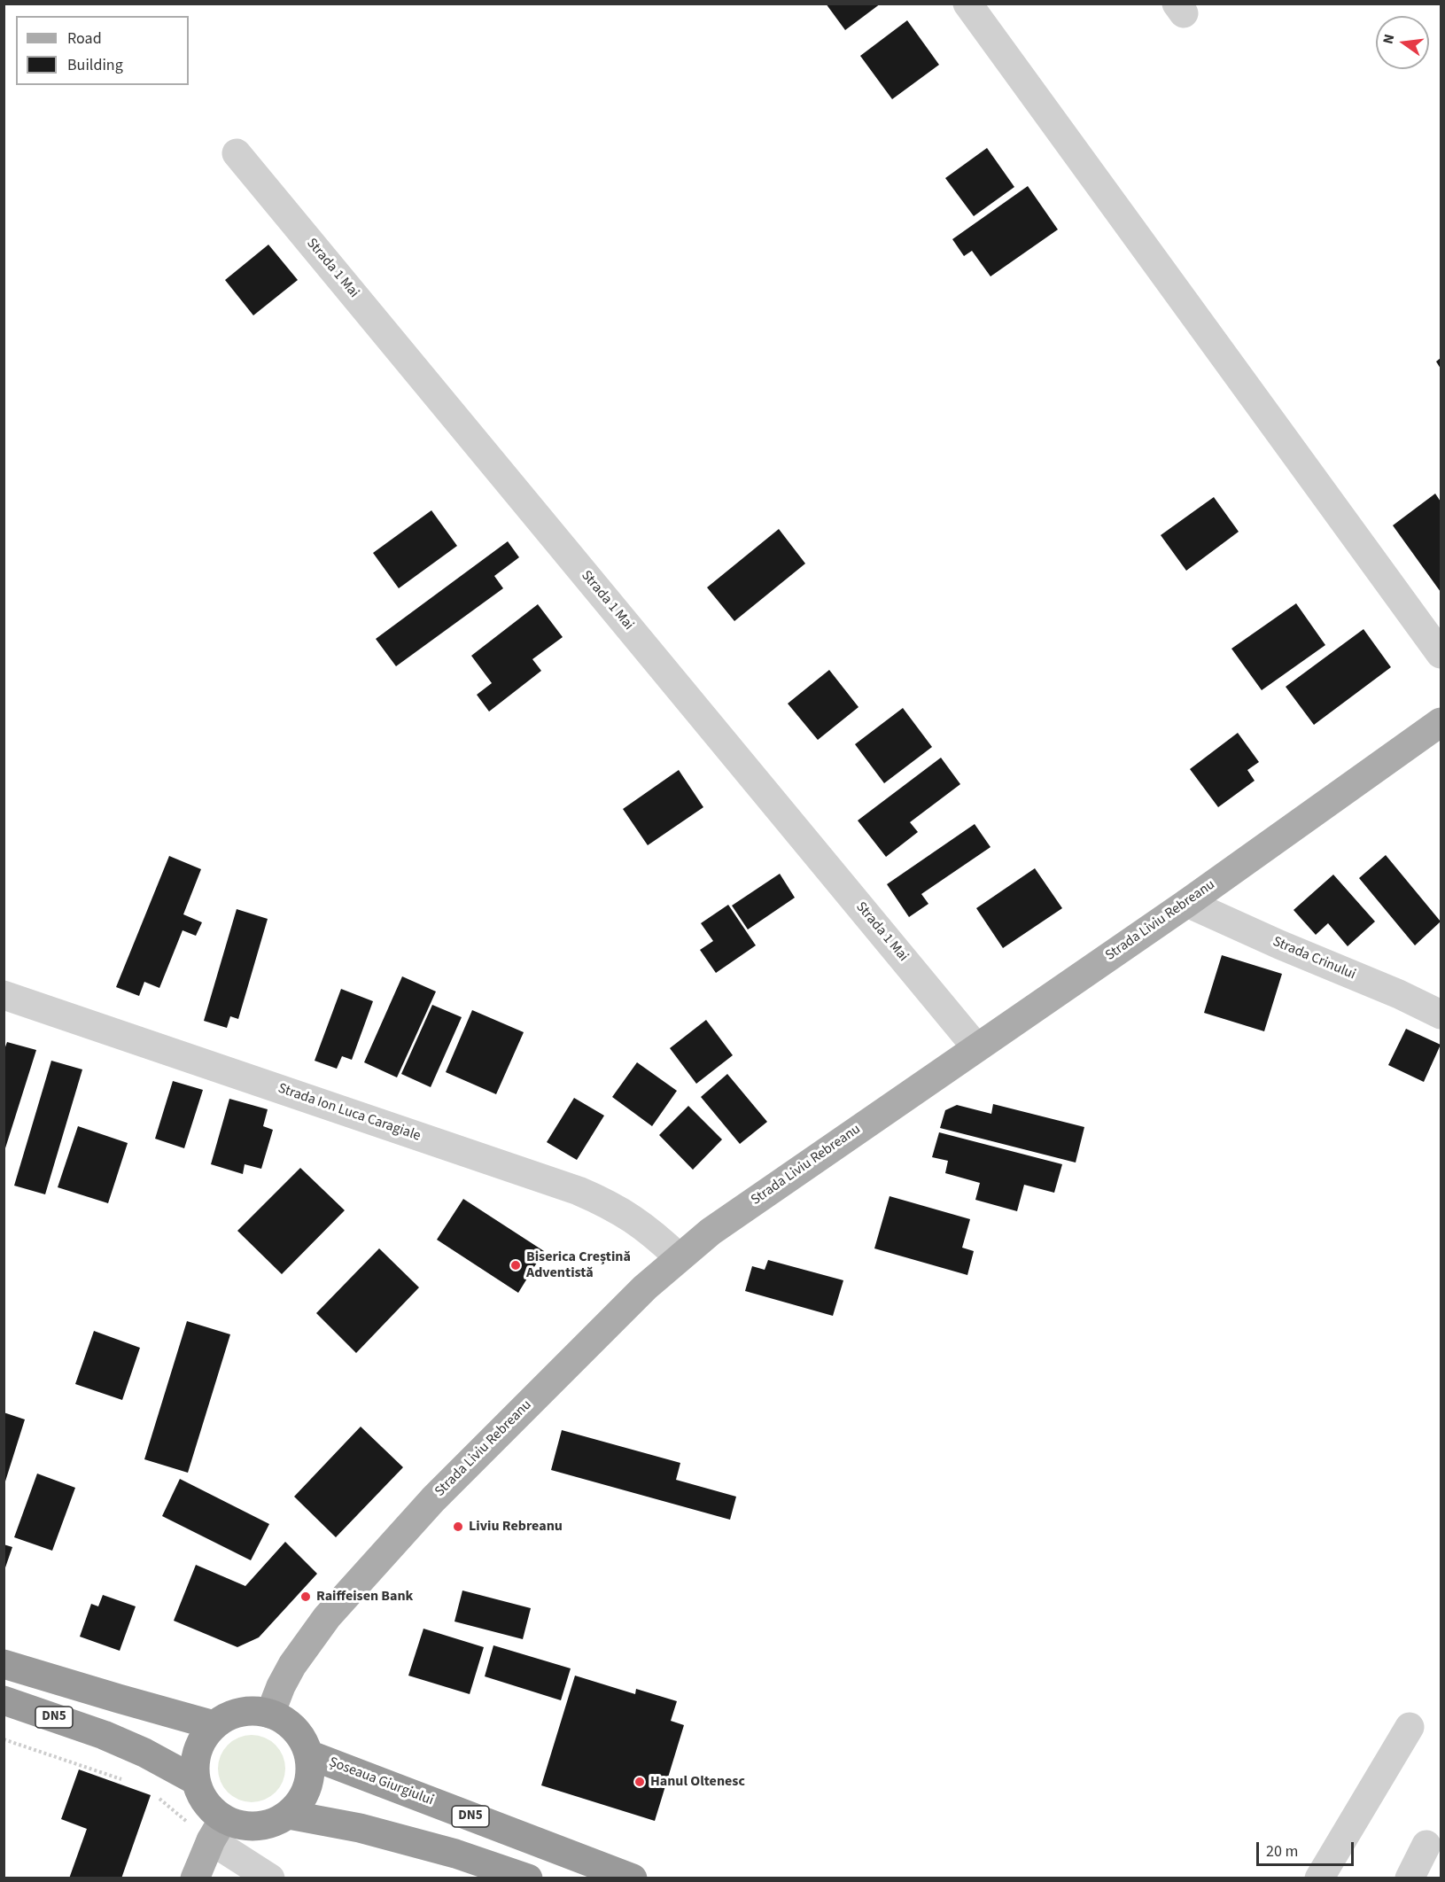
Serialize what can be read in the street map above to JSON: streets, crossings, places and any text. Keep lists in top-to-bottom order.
{
  "streets": {
    "highway": ["DN5", "Șoseaua Giurgiului"],
    "main road": ["Strada Liviu Rebreanu"],
    "street": ["Strada 1 Mai", "Strada Crinului", "Strada Ion Luca Caragiale"]
  },
  "crossings": [
    ["Strada 1 Mai", "Strada Liviu Rebreanu"],
    ["Strada Liviu Rebreanu", "Strada Crinului"],
    ["Strada Liviu Rebreanu", "Strada Ion Luca Caragiale"],
    ["Strada Liviu Rebreanu", "DN5"],
    ["Strada Liviu Rebreanu", "Șoseaua Giurgiului"],
    ["DN5", "Șoseaua Giurgiului"]
  ],
  "places": [
    "Biserica Creștină Adventistă",
    "Liviu Rebreanu",
    "Raiffeisen Bank",
    "Hanul Oltenesc"
  ],
  "legend": ["Road", "Building"],
  "scale_bar": "20 m",
  "north": "left"
}
